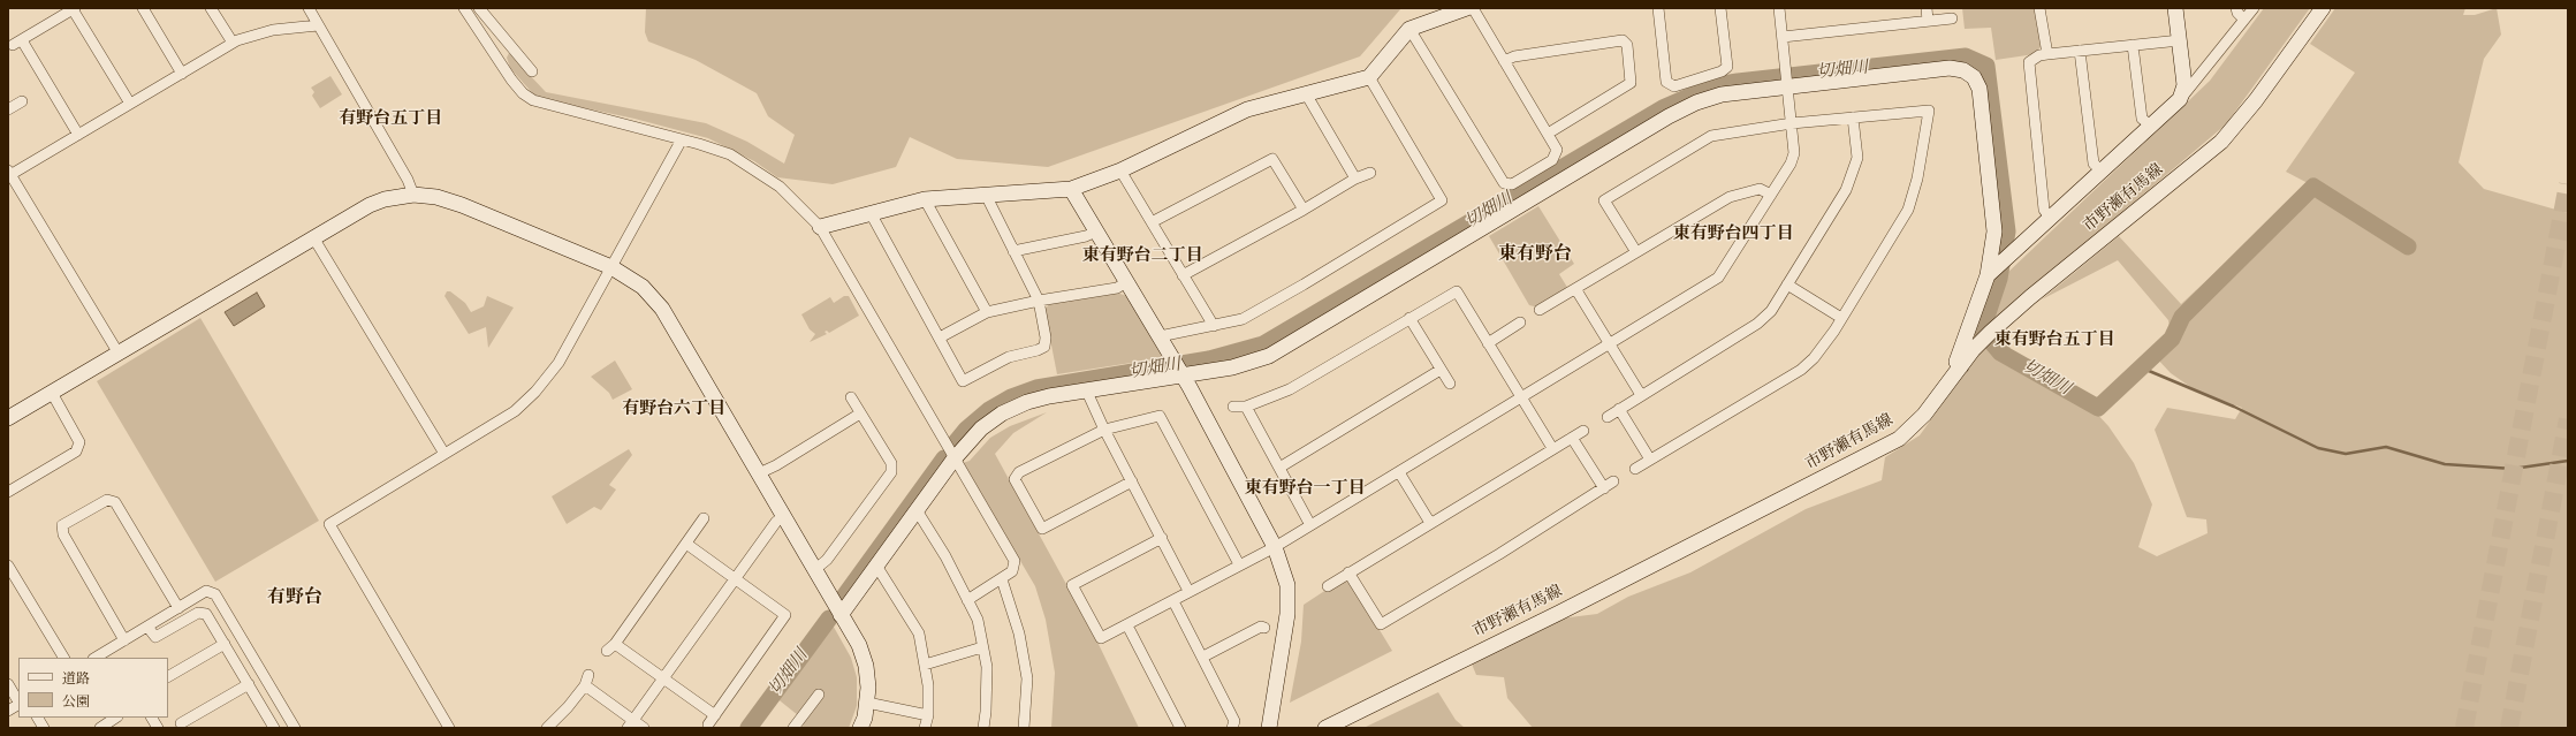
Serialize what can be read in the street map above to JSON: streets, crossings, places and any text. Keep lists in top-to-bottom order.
{
  "streets": {
    "street": ["市野瀬有馬線"]
  },
  "districts": [
    "有野台五丁目",
    "東有野台四丁目",
    "東有野台",
    "東有野台二丁目",
    "東有野台五丁目",
    "有野台六丁目",
    "東有野台一丁目",
    "有野台"
  ],
  "water": ["切畑川"],
  "legend": ["道路", "公園"]
}
